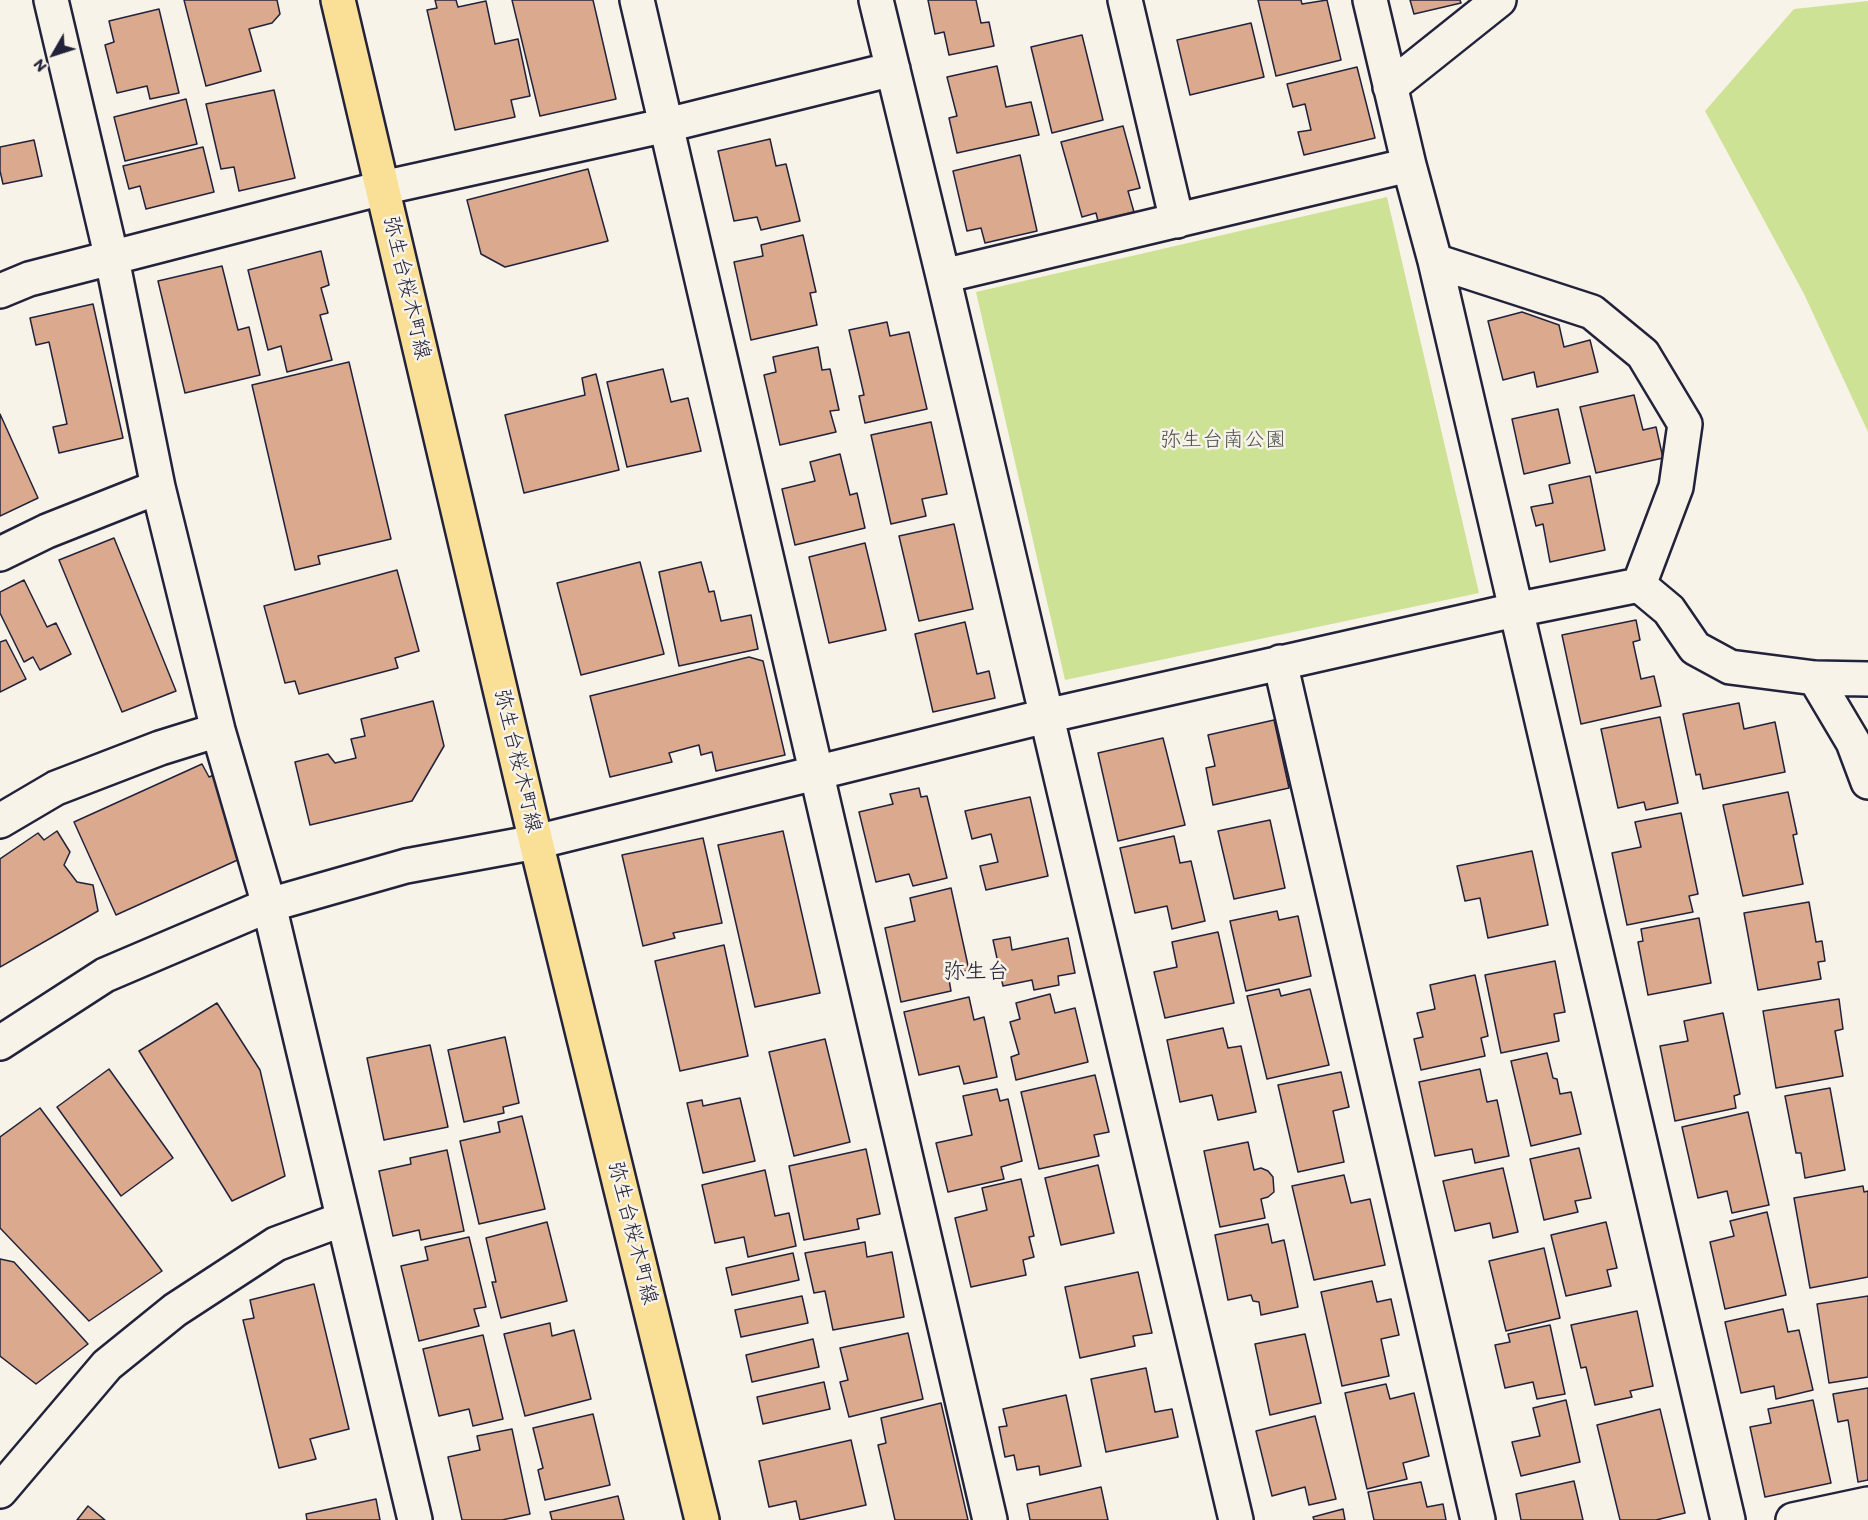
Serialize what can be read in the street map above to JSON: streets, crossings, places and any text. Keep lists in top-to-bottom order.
{
  "streets": {
    "main road": ["弥生台桜木町線"]
  },
  "districts": ["弥生台"],
  "parks": ["弥生台南公園"],
  "north": "bottom left"
}
